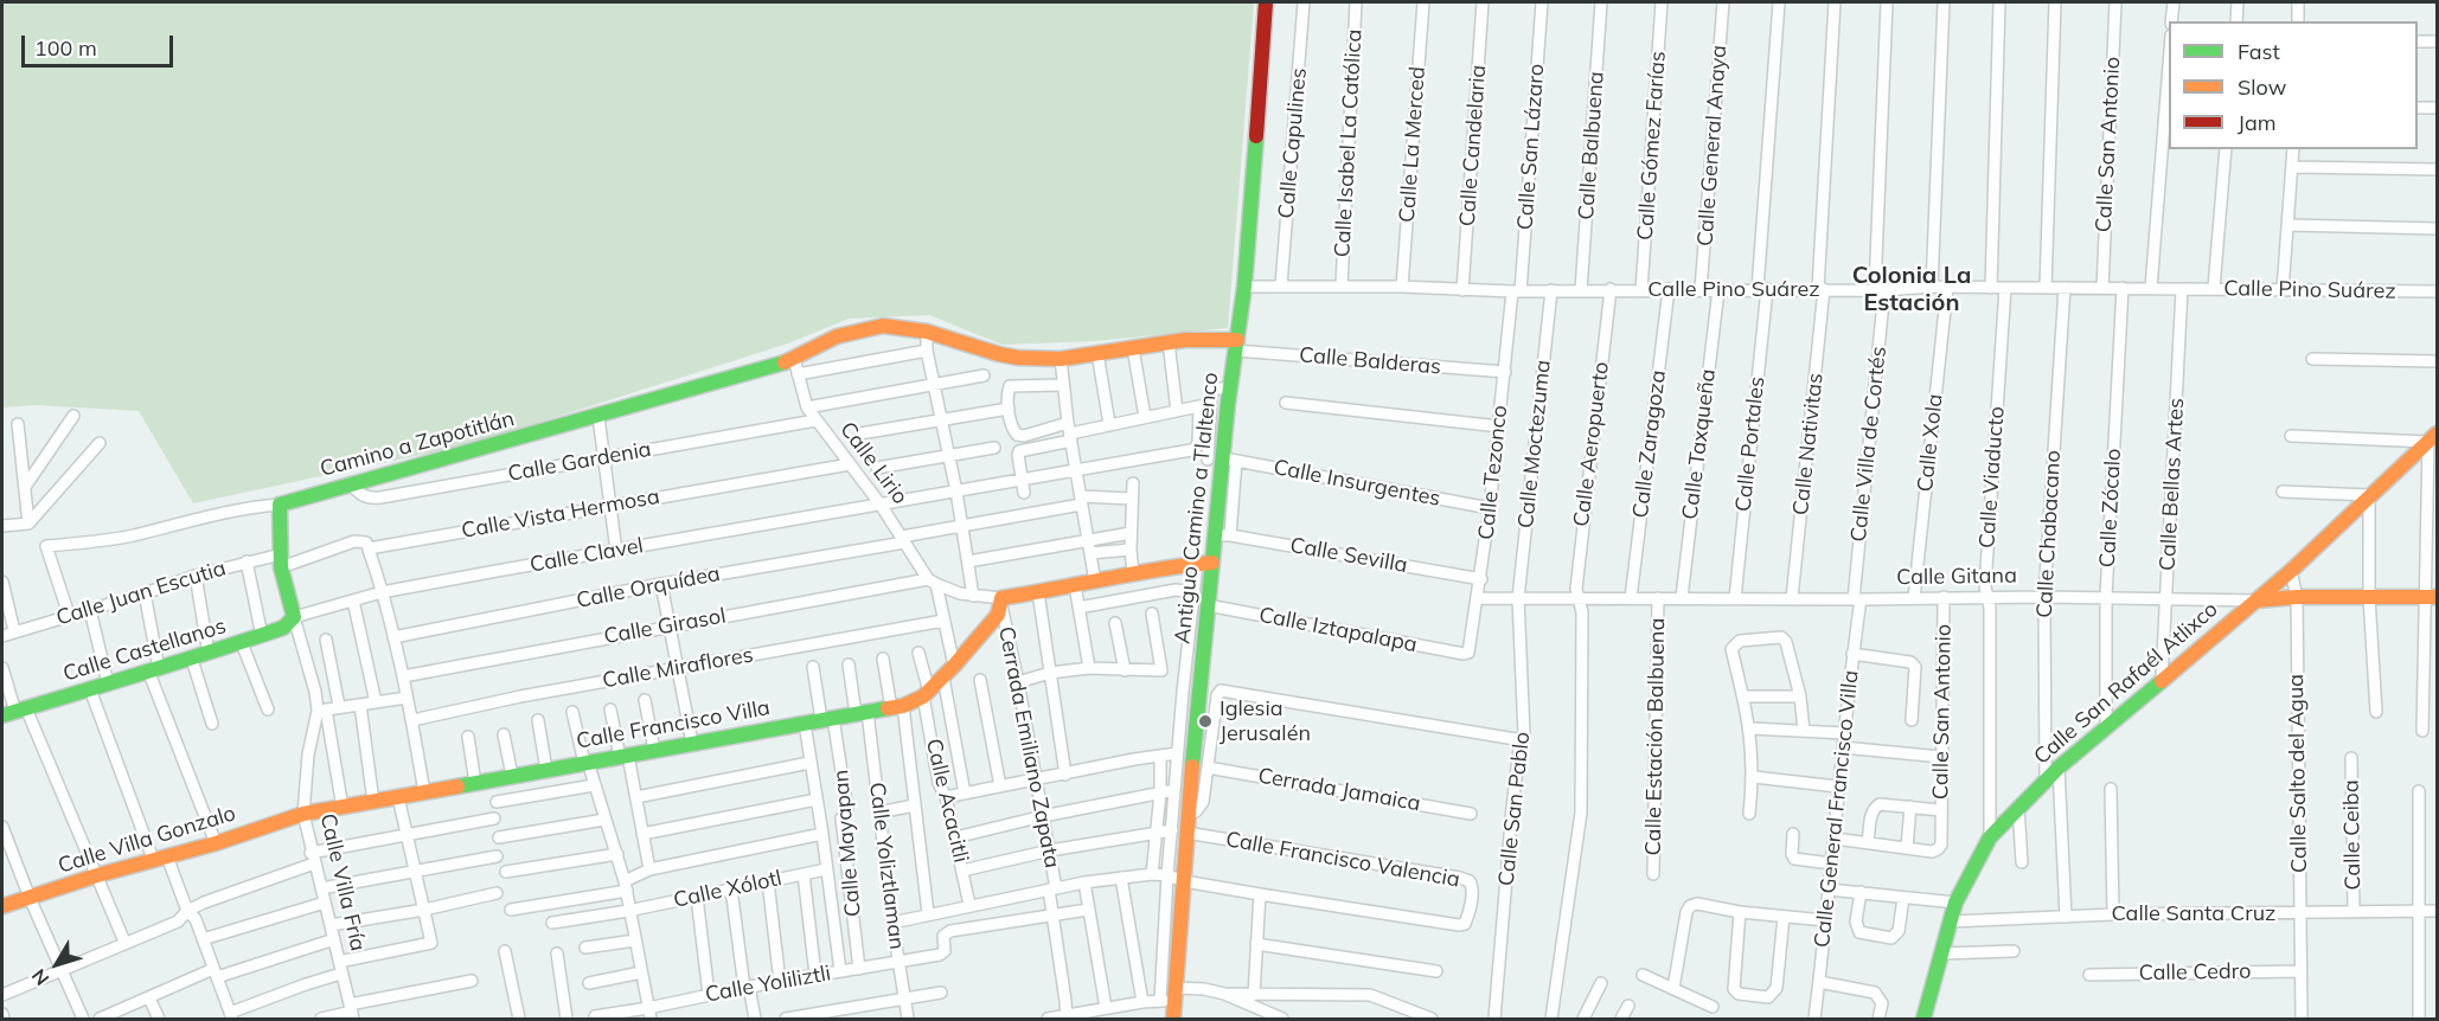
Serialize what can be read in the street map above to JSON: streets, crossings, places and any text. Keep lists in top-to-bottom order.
{
  "streets": {
    "street": [
      "Calle Capulines",
      "Calle Isabel La Católica",
      "Calle La Merced",
      "Calle San Antonio",
      "Calle Candelaria",
      "Calle Balbuena",
      "Calle Gómez Farías",
      "Calle General Anaya",
      "Calle San Lázaro",
      "Calle Pino Suárez",
      "Calle Balderas",
      "Calle Xola",
      "Camino a Zapotitlán",
      "Calle Moctezuma",
      "Calle Aeropuerto",
      "Calle Zaragoza",
      "Calle Taxqueña",
      "Calle Portales",
      "Calle Nativitas",
      "Calle Villa de Cortés",
      "Calle Gardenia",
      "Calle Lirio",
      "Calle Tezonco",
      "Calle Viaducto",
      "Calle Insurgentes",
      "Calle Bellas Artes",
      "Antiguo Camino a Tlaltenco",
      "Calle Zócalo",
      "Calle Vista Hermosa",
      "Calle Chabacano",
      "Calle Clavel",
      "Calle Sevilla",
      "Calle Gitana",
      "Calle Orquídea",
      "Calle Juan Escutia",
      "Calle Girasol",
      "Calle Iztapalapa",
      "Calle Castellanos",
      "Calle Miraflores",
      "Calle San Rafaél Atlixco",
      "Calle Francisco Villa",
      "Calle Estación Balbuena",
      "Cerrada Emiliano Zapata",
      "Calle Salto del Agua",
      "Cerrada Jamaica",
      "Calle Acacitli",
      "Calle San Pablo",
      "Calle General Francisco Villa",
      "Calle Ceiba",
      "Calle Villa Gonzalo",
      "Calle Mayapan",
      "Calle Francisco Valencia",
      "Calle Yoliztlaman",
      "Calle Villa Fría",
      "Calle Xólotl",
      "Calle Santa Cruz",
      "Calle Cedro",
      "Calle Yoliliztli"
    ]
  },
  "crossings": [
    ["Calle Capulines", "Calle Pino Suárez"],
    ["Calle Isabel La Católica", "Calle Pino Suárez"],
    ["Calle La Merced", "Calle Pino Suárez"],
    ["Calle San Antonio", "Calle Pino Suárez"],
    ["Calle San Antonio", "Calle Gitana"],
    ["Calle Candelaria", "Calle Pino Suárez"],
    ["Calle Balbuena", "Calle Pino Suárez"],
    ["Calle Gómez Farías", "Calle Pino Suárez"],
    ["Calle General Anaya", "Calle Pino Suárez"],
    ["Calle San Lázaro", "Calle Pino Suárez"],
    ["Calle San Lázaro", "Calle Tezonco"],
    ["Calle Pino Suárez", "Calle Xola"],
    ["Calle Pino Suárez", "Calle Moctezuma"],
    ["Calle Pino Suárez", "Calle Aeropuerto"],
    ["Calle Pino Suárez", "Calle Zaragoza"],
    ["Calle Pino Suárez", "Calle Taxqueña"],
    ["Calle Pino Suárez", "Calle Portales"],
    ["Calle Pino Suárez", "Calle Nativitas"],
    ["Calle Pino Suárez", "Calle Villa de Cortés"],
    ["Calle Pino Suárez", "Calle Tezonco"],
    ["Calle Pino Suárez", "Calle Viaducto"],
    ["Calle Pino Suárez", "Calle Bellas Artes"],
    ["Calle Pino Suárez", "Antiguo Camino a Tlaltenco"],
    ["Calle Pino Suárez", "Calle Zócalo"],
    ["Calle Pino Suárez", "Calle Chabacano"],
    ["Calle Balderas", "Camino a Zapotitlán"],
    ["Calle Balderas", "Calle Tezonco"],
    ["Calle Balderas", "Antiguo Camino a Tlaltenco"],
    ["Calle Xola", "Calle Gitana"],
    ["Camino a Zapotitlán", "Calle Gardenia"],
    ["Camino a Zapotitlán", "Calle Lirio"],
    ["Camino a Zapotitlán", "Antiguo Camino a Tlaltenco"],
    ["Camino a Zapotitlán", "Calle Juan Escutia"],
    ["Camino a Zapotitlán", "Calle Villa Fría"],
    ["Calle Moctezuma", "Calle Gitana"],
    ["Calle Moctezuma", "Calle San Pablo"],
    ["Calle Aeropuerto", "Calle Gitana"],
    ["Calle Zaragoza", "Calle Gitana"],
    ["Calle Taxqueña", "Calle Gitana"],
    ["Calle Portales", "Calle Gitana"],
    ["Calle Nativitas", "Calle Gitana"],
    ["Calle Villa de Cortés", "Calle Gitana"],
    ["Calle Villa de Cortés", "Calle General Francisco Villa"],
    ["Calle Gardenia", "Calle Lirio"],
    ["Calle Lirio", "Calle Vista Hermosa"],
    ["Calle Lirio", "Calle Clavel"],
    ["Calle Lirio", "Calle Orquídea"],
    ["Calle Lirio", "Calle Girasol"],
    ["Calle Lirio", "Calle Miraflores"],
    ["Calle Lirio", "Calle Francisco Villa"],
    ["Calle Tezonco", "Calle Insurgentes"],
    ["Calle Tezonco", "Calle Sevilla"],
    ["Calle Tezonco", "Calle Gitana"],
    ["Calle Tezonco", "Calle Iztapalapa"],
    ["Calle Viaducto", "Calle Gitana"],
    ["Calle Viaducto", "Calle San Rafaél Atlixco"],
    ["Calle Insurgentes", "Antiguo Camino a Tlaltenco"],
    ["Calle Bellas Artes", "Calle Gitana"],
    ["Calle Bellas Artes", "Calle San Rafaél Atlixco"],
    ["Antiguo Camino a Tlaltenco", "Calle Sevilla"],
    ["Antiguo Camino a Tlaltenco", "Calle Iztapalapa"],
    ["Antiguo Camino a Tlaltenco", "Calle Francisco Valencia"],
    ["Calle Zócalo", "Calle Gitana"],
    ["Calle Zócalo", "Calle San Rafaél Atlixco"],
    ["Calle Vista Hermosa", "Calle Juan Escutia"],
    ["Calle Vista Hermosa", "Calle Villa Fría"],
    ["Calle Chabacano", "Calle Gitana"],
    ["Calle Chabacano", "Calle San Rafaél Atlixco"],
    ["Calle Clavel", "Calle Castellanos"],
    ["Calle Clavel", "Calle Villa Fría"],
    ["Calle Gitana", "Calle San Rafaél Atlixco"],
    ["Calle Gitana", "Calle Estación Balbuena"],
    ["Calle Gitana", "Calle Salto del Agua"],
    ["Calle Gitana", "Calle San Pablo"],
    ["Calle Gitana", "Calle General Francisco Villa"],
    ["Calle Juan Escutia", "Calle Villa Fría"],
    ["Calle Castellanos", "Calle Villa Fría"],
    ["Calle San Rafaél Atlixco", "Calle Salto del Agua"],
    ["Calle San Rafaél Atlixco", "Calle Santa Cruz"],
    ["Calle Francisco Villa", "Cerrada Emiliano Zapata"],
    ["Calle Francisco Villa", "Calle Acacitli"],
    ["Calle Francisco Villa", "Calle Villa Gonzalo"],
    ["Calle Francisco Villa", "Calle Mayapan"],
    ["Calle Francisco Villa", "Calle Yoliztlaman"],
    ["Calle Francisco Villa", "Calle Villa Fría"],
    ["Cerrada Emiliano Zapata", "Calle Yoliliztli"],
    ["Calle Salto del Agua", "Calle Santa Cruz"],
    ["Calle Salto del Agua", "Calle Cedro"],
    ["Calle Ceiba", "Calle Santa Cruz"],
    ["Calle Villa Gonzalo", "Calle Villa Fría"],
    ["Calle Mayapan", "Calle Yoliliztli"],
    ["Calle Yoliztlaman", "Calle Yoliliztli"]
  ],
  "districts": ["Colonia La Estación"],
  "places": ["Iglesia Jerusalén"],
  "legend": ["Fast", "Slow", "Jam"],
  "scale_bar": "100 m",
  "north": "bottom left"
}
